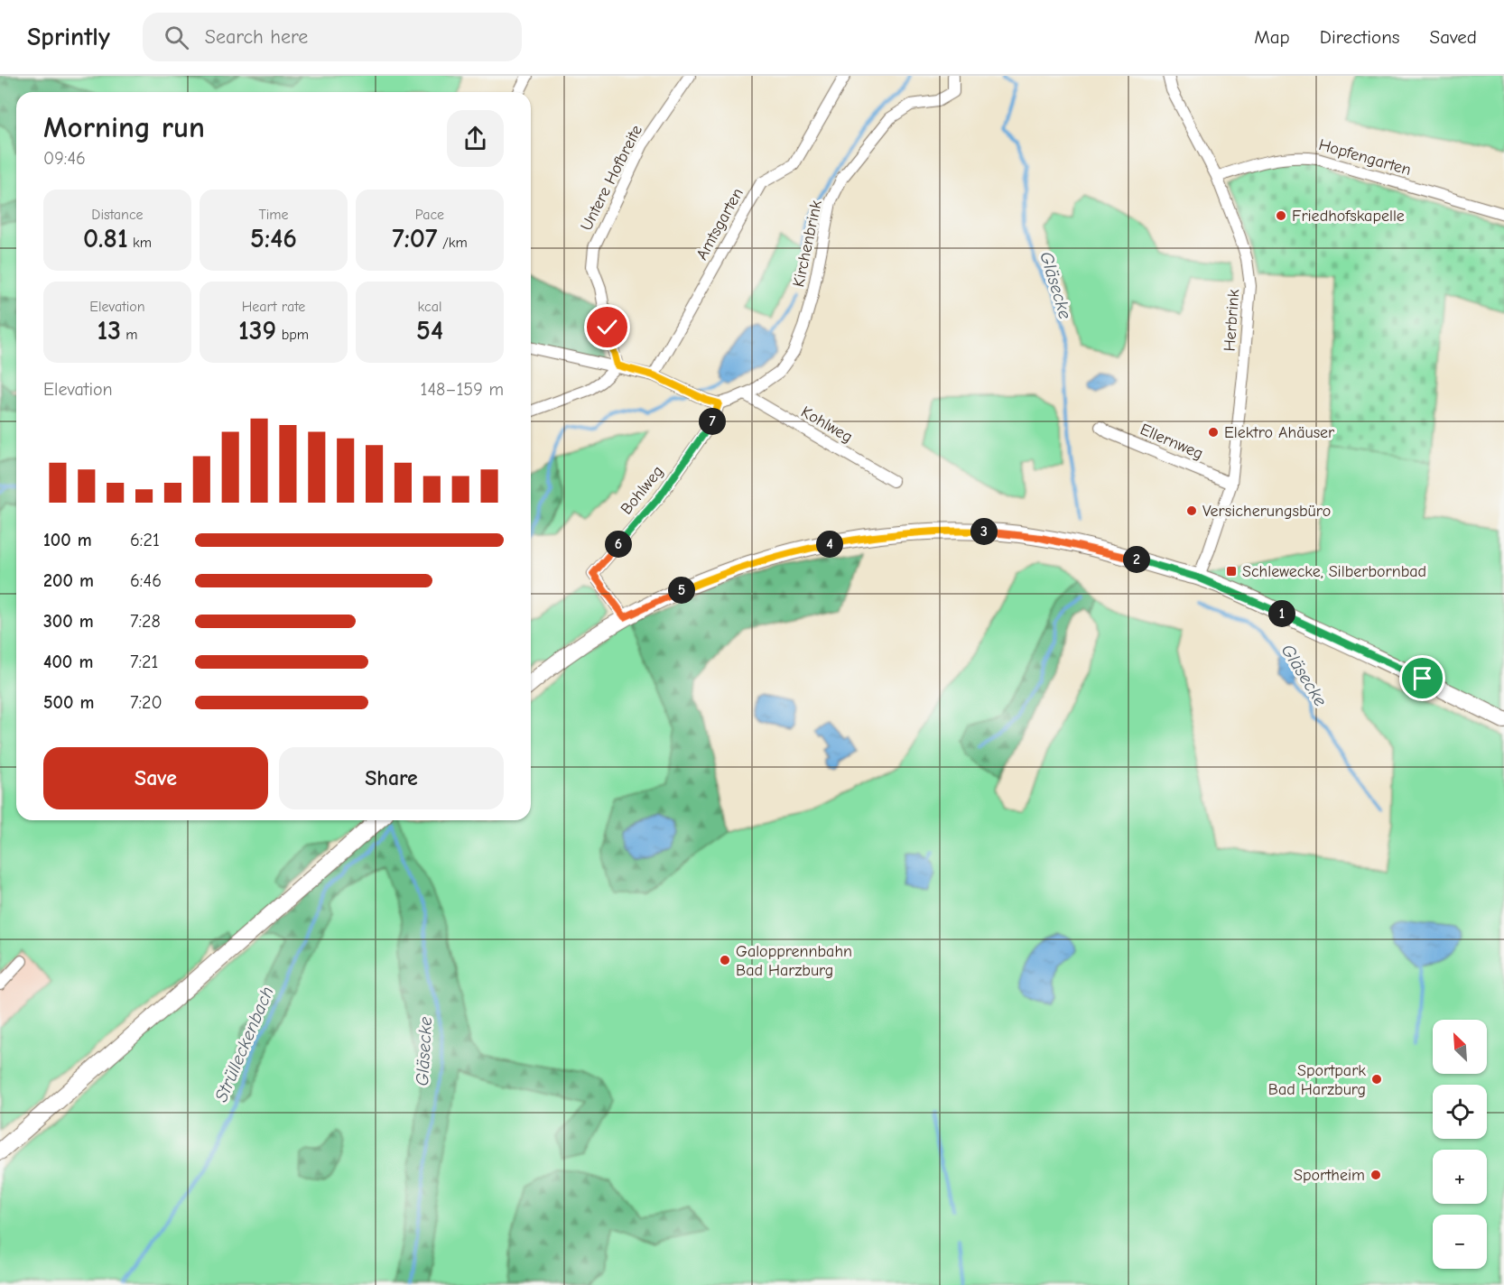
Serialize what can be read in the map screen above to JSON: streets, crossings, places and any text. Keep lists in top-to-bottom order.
{
  "streets": {
    "street": [
      "Hopfengarten",
      "Untere Hofbreite",
      "Amtsgarten",
      "Kirchenbrink",
      "Herbrink",
      "Kohlweg",
      "Ellernweg",
      "Bohlweg"
    ]
  },
  "crossings": [
    ["Hopfengarten", "Herbrink"],
    ["Kirchenbrink", "Kohlweg"],
    ["Kirchenbrink", "Bohlweg"],
    ["Herbrink", "Ellernweg"]
  ],
  "water": ["Gläsecke", "Strülleckenbach"],
  "places": {
    "other": [
      "Friedhofskapelle",
      "Elektro Ahäuser",
      "Versicherungsbüro",
      "Galopprennbahn Bad Harzburg",
      "Sportpark Bad Harzburg",
      "Sportheim"
    ],
    "transit": ["Schlewecke, Silberbornbad"]
  },
  "north": "top left",
  "page": {
    "header": "Sprintly",
    "search": "Search here",
    "nav": ["Map", "Directions", "Saved"],
    "heading": ["Morning run", "09:46"],
    "stats": [
      ["Distance", "0.81 km"],
      ["Time", "5:46"],
      ["Pace", "7:07 /km"],
      ["Elevation", "13 m"],
      ["Heart rate", "139 bpm"],
      ["kcal", "54"]
    ],
    "chart": ["Elevation", "148–159 m"],
    "pins": [
      "7",
      "3",
      "4",
      "6",
      "2",
      "5",
      "1"
    ],
    "list": [
      {
        "name": "100 m",
        "note": "6:21"
      },
      {
        "name": "200 m",
        "note": "6:46"
      },
      {
        "name": "300 m",
        "note": "7:28"
      },
      {
        "name": "400 m",
        "note": "7:21"
      },
      {
        "name": "500 m",
        "note": "7:20"
      }
    ],
    "buttons": ["Save", "Share"],
    "map_buttons": ["+", "−"]
  }
}
